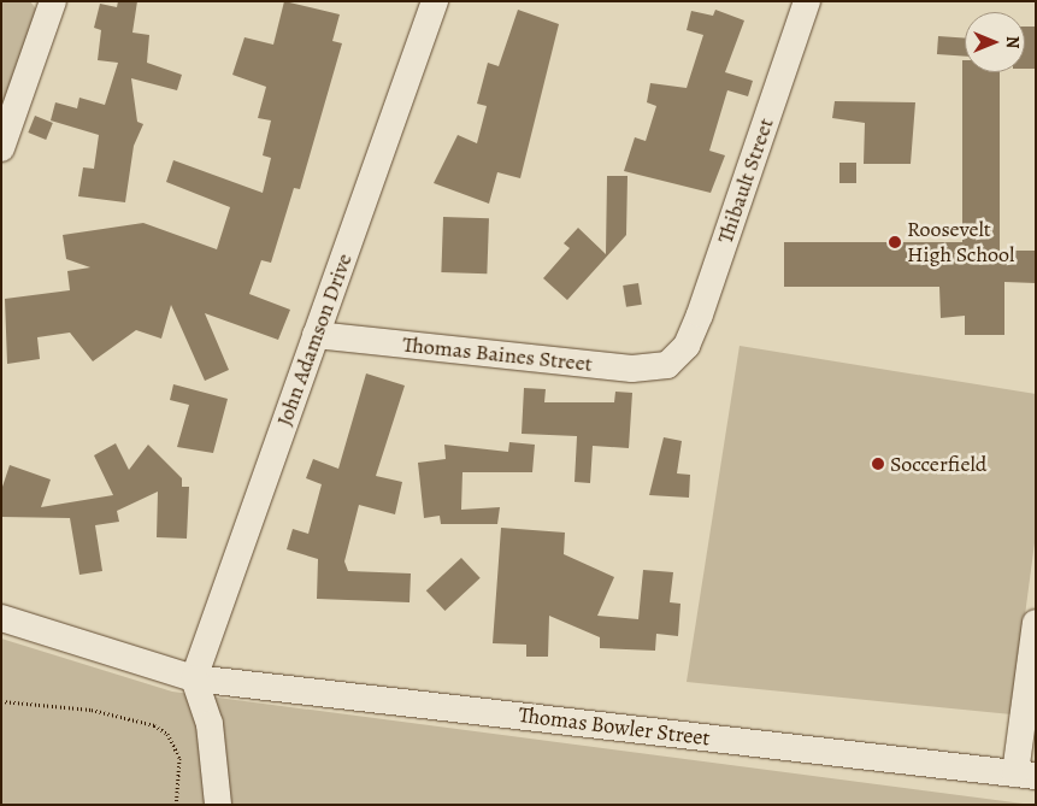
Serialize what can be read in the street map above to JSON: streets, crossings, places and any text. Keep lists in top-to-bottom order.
{
  "streets": {
    "street": [
      "Thibault Street",
      "John Adamson Drive",
      "Thomas Baines Street",
      "Thomas Bowler Street"
    ]
  },
  "crossings": [
    ["Thibault Street", "Thomas Baines Street"],
    ["John Adamson Drive", "Thomas Baines Street"],
    ["John Adamson Drive", "Thomas Bowler Street"]
  ],
  "places": ["Roosevelt High School", "Soccerfield"],
  "north": "right"
}
